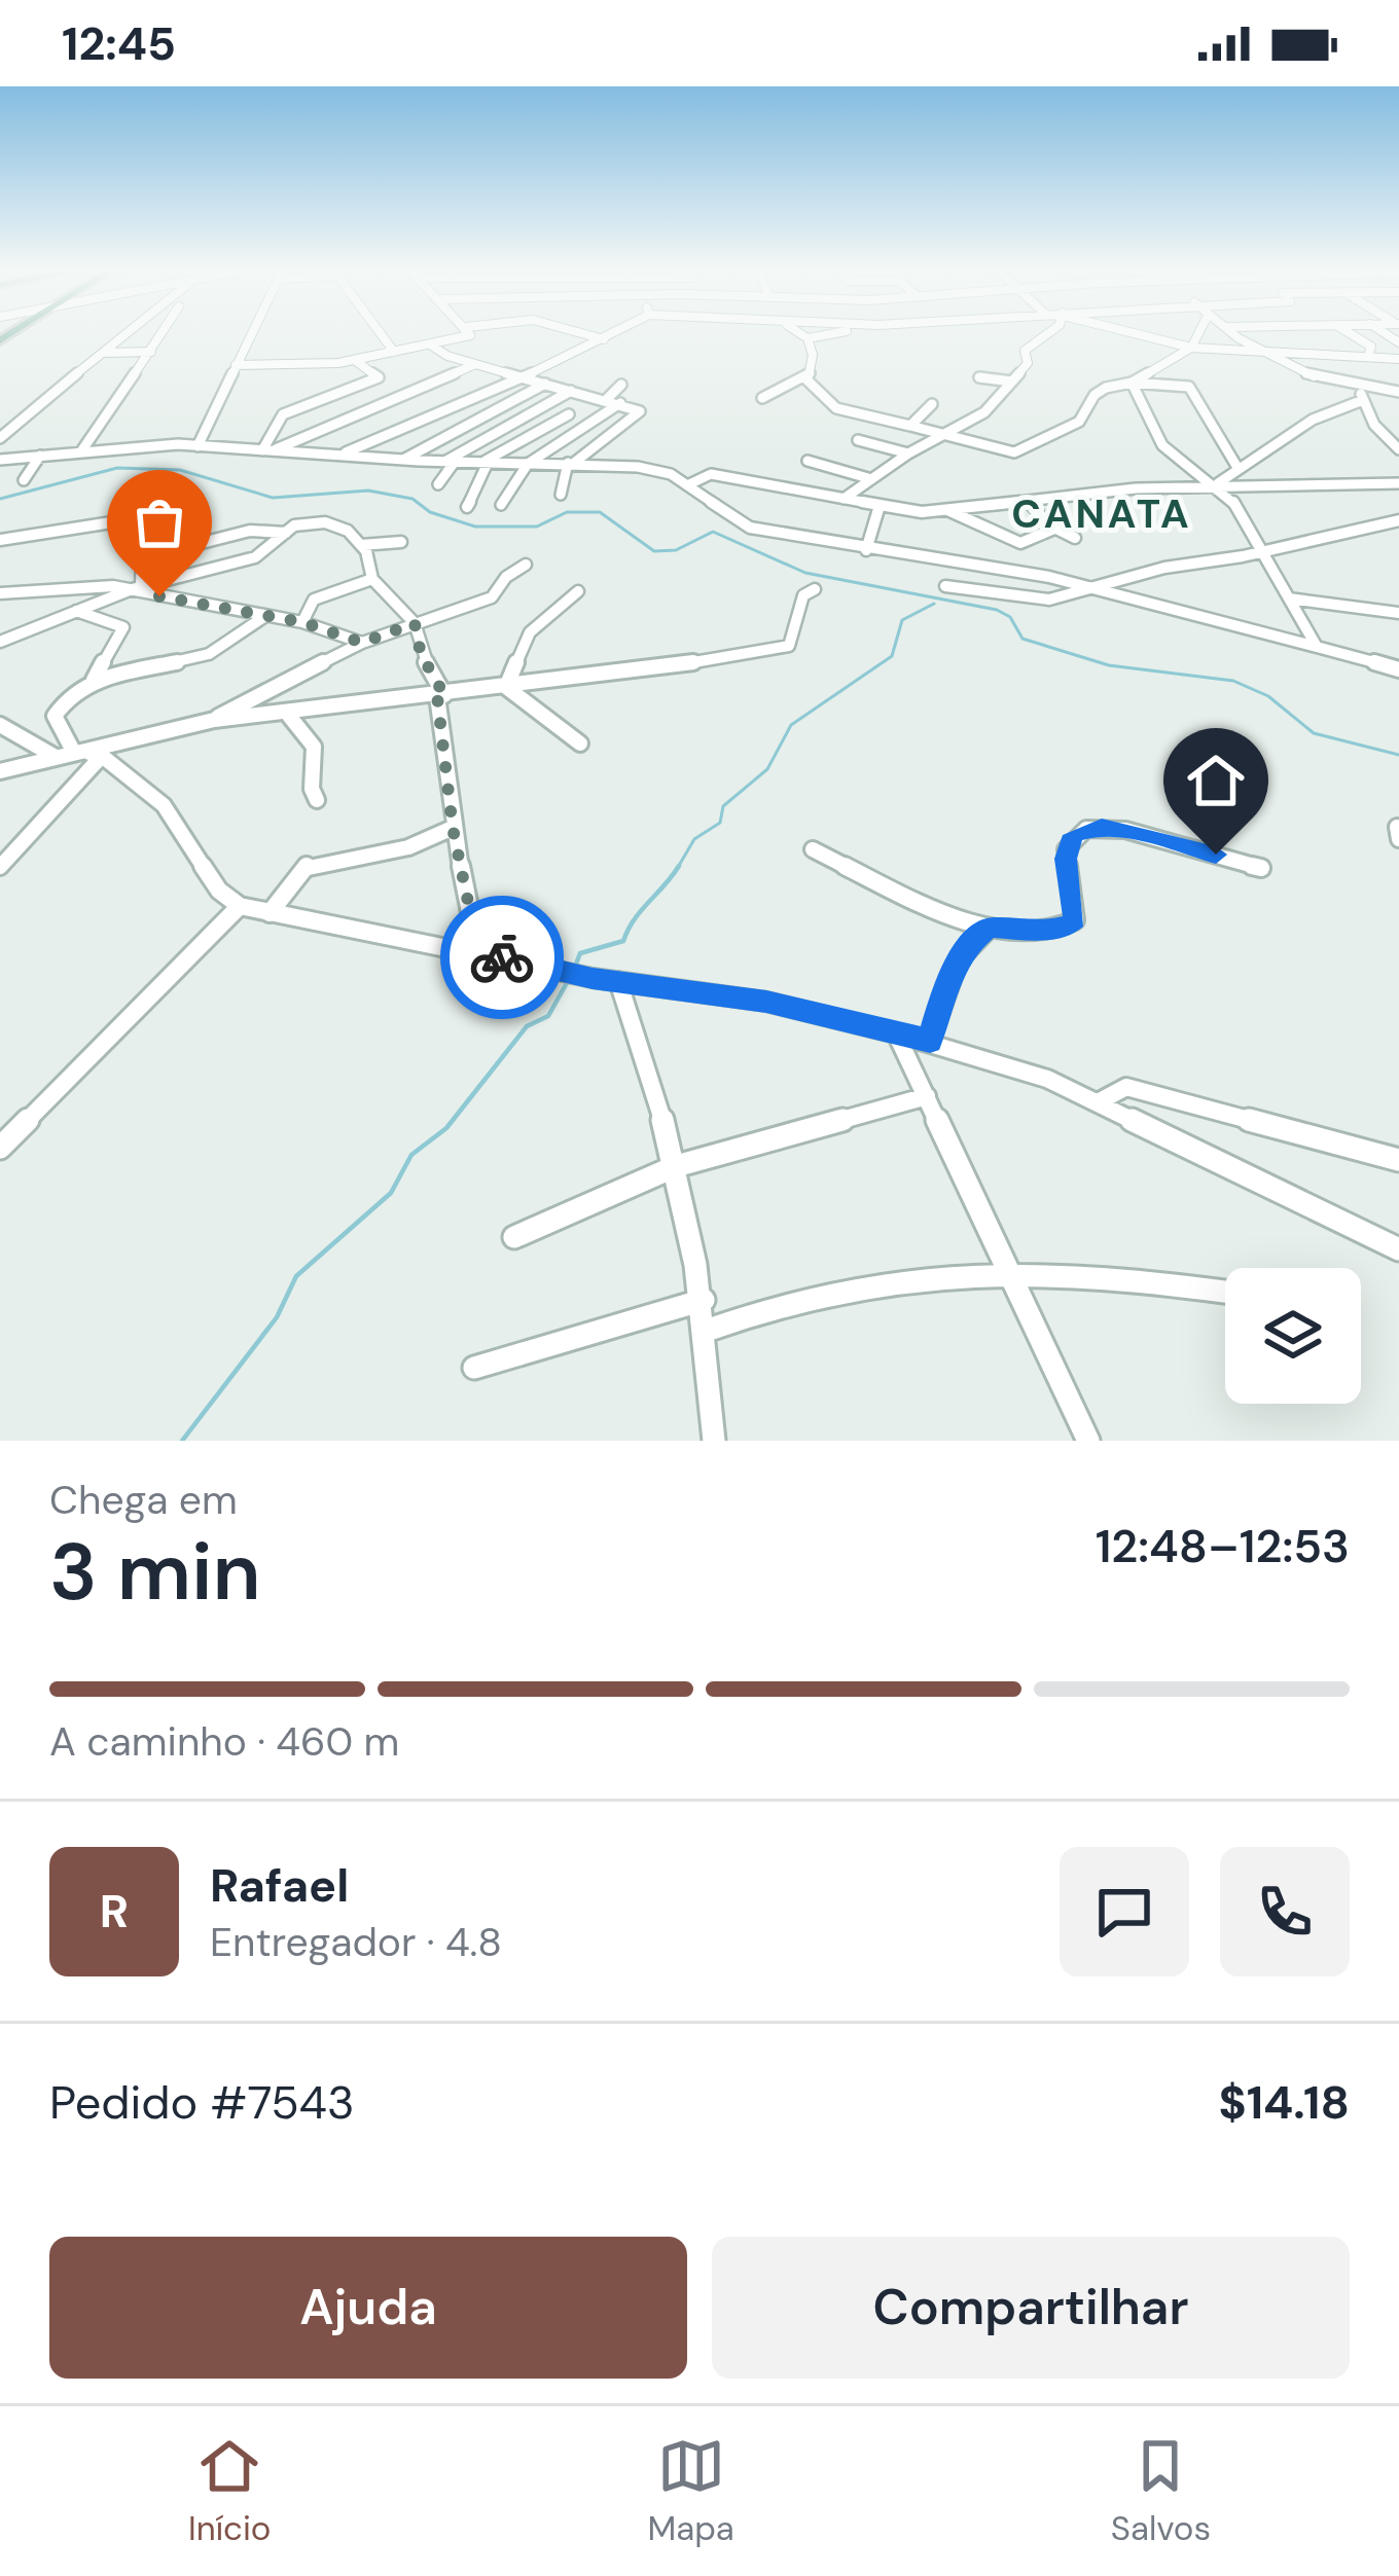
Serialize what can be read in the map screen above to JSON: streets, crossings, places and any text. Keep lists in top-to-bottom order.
{
  "districts": ["CANATA"],
  "page": {
    "status": "12:45",
    "heading": ["3 min", "Chega em", "12:48–12:53"],
    "panel": [
      "Rafael",
      "Entregador · 4.8",
      "Pedido #7543",
      "$14.18"
    ],
    "bar": "A caminho · 460 m",
    "round": "R",
    "buttons": ["Ajuda", "Compartilhar"],
    "tabs": ["Início", "Mapa", "Salvos"]
  }
}
